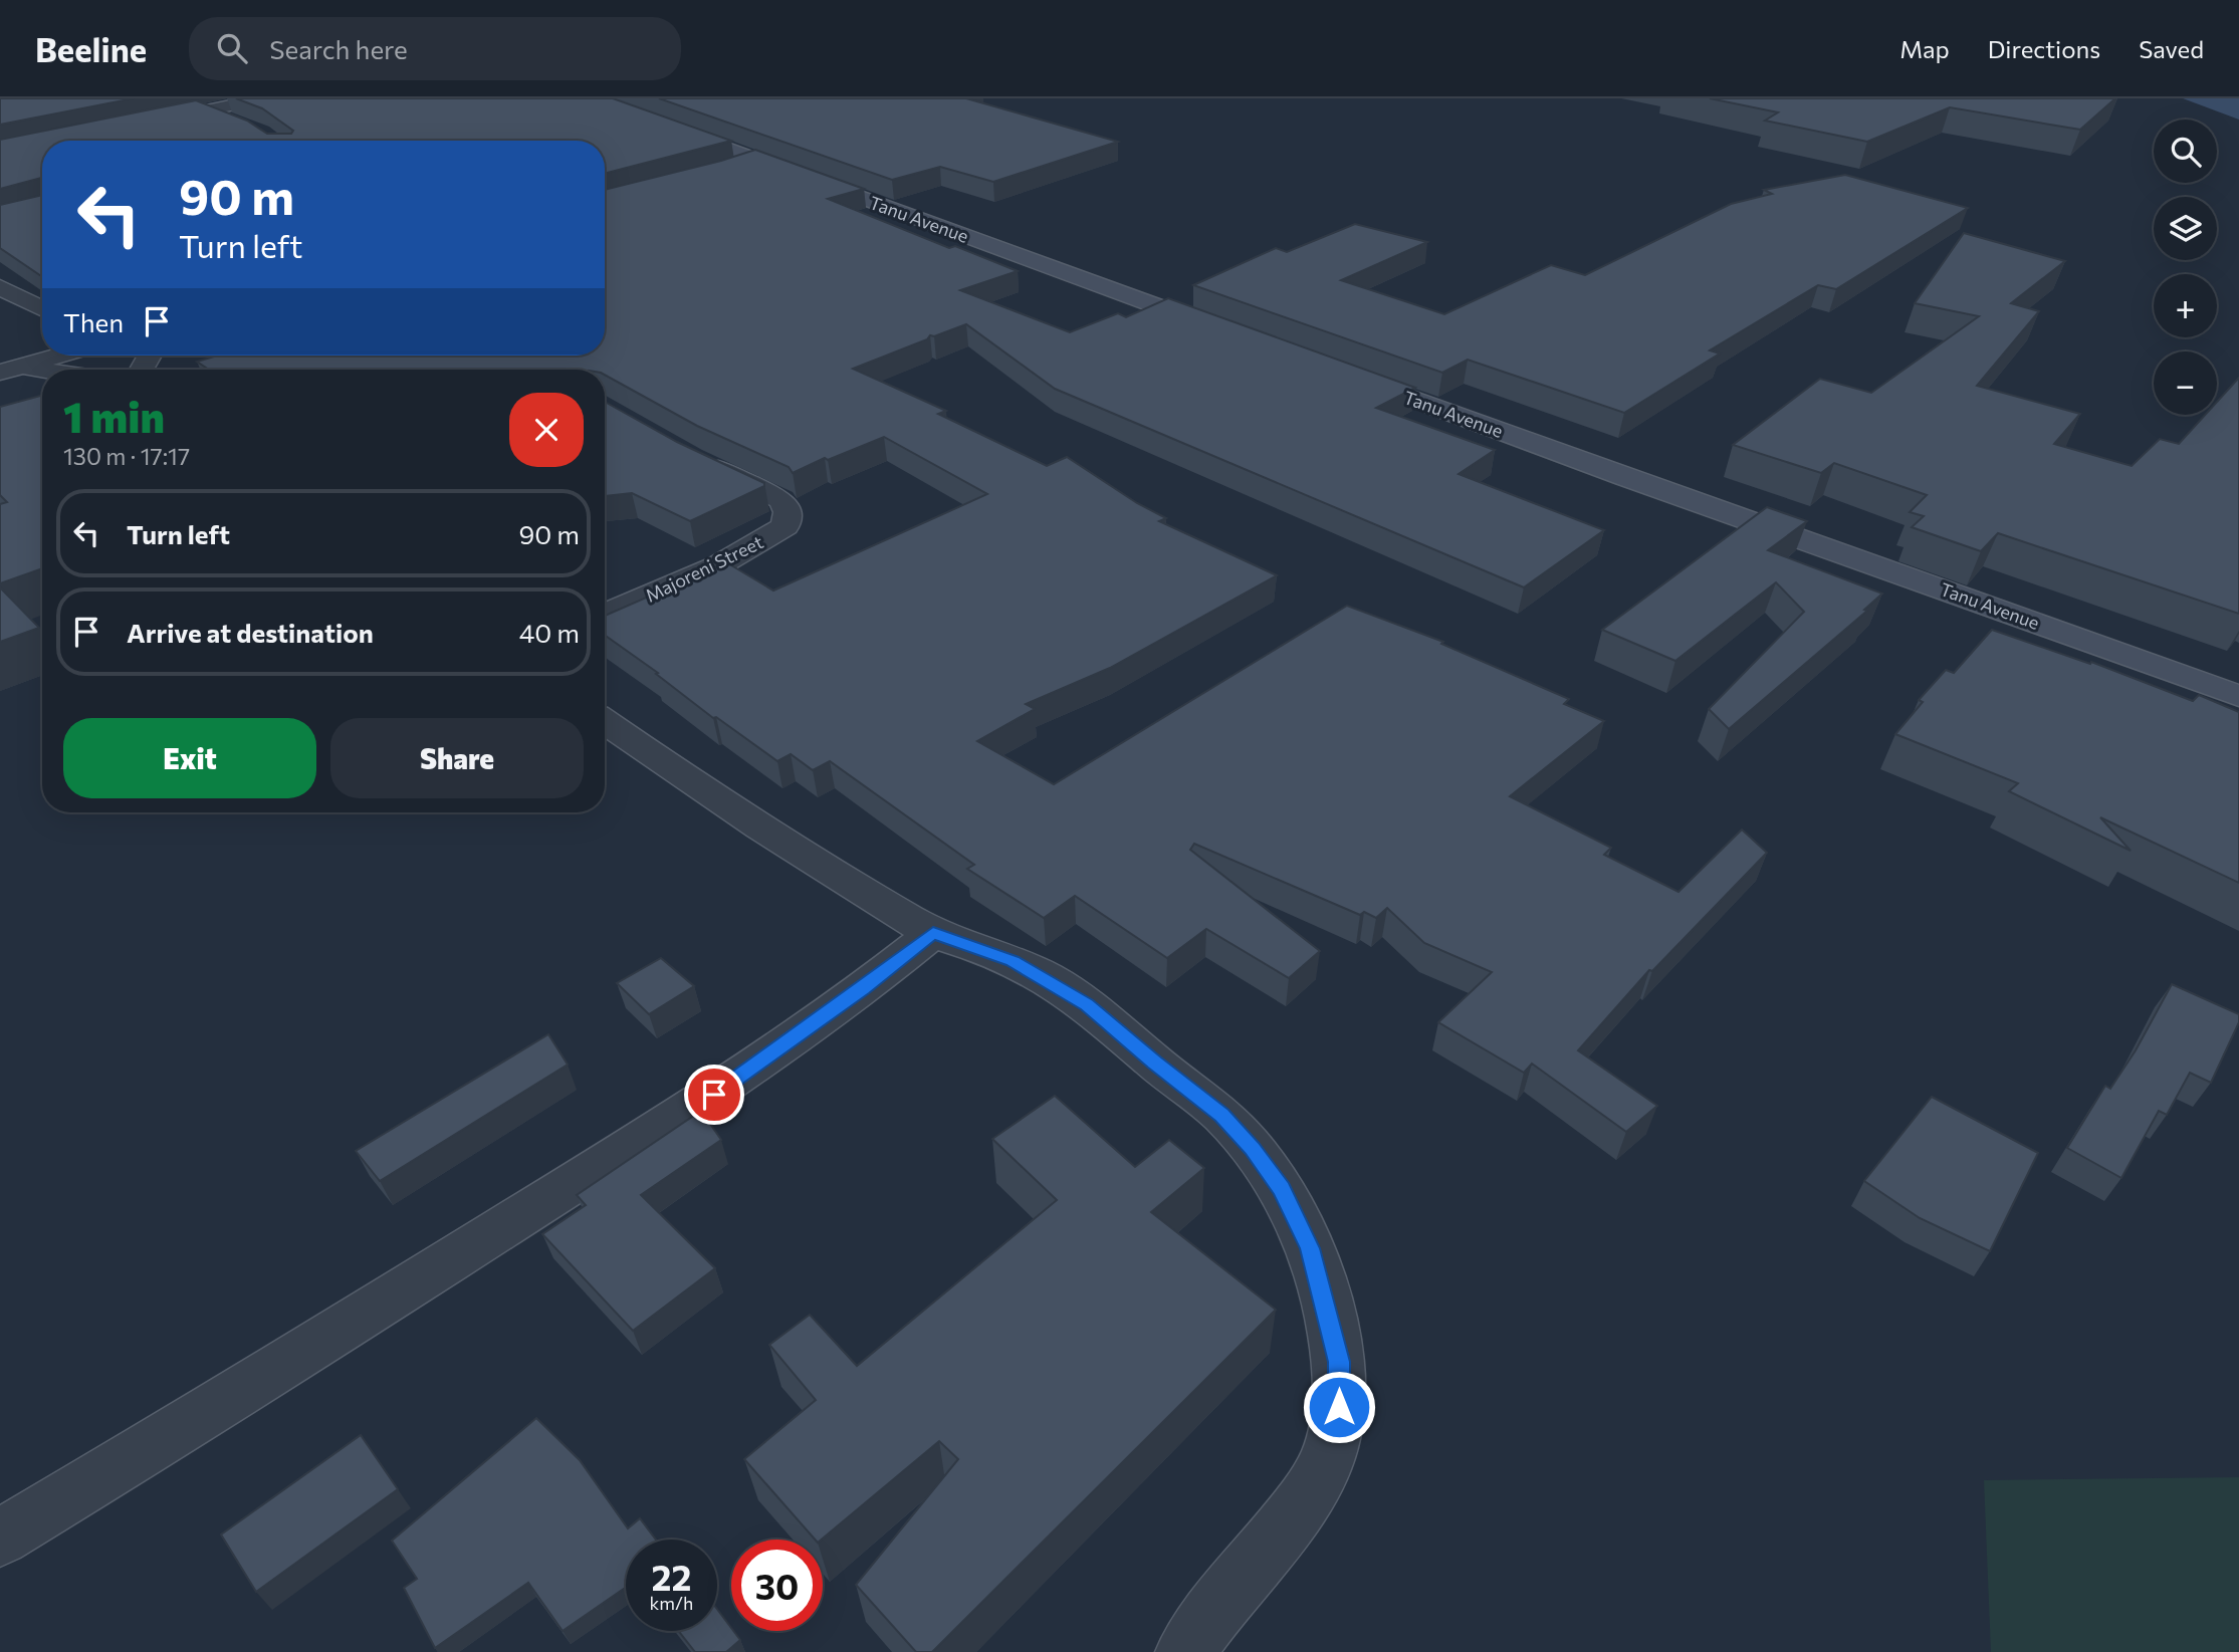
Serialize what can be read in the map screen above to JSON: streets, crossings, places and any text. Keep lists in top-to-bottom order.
{
  "streets": {
    "street": ["Tanu Avenue", "Majoreni Street"]
  },
  "page": {
    "header": "Beeline",
    "search": "Search here",
    "nav": ["Map", "Directions", "Saved"],
    "map_buttons": ["+", "−"],
    "turn": ["90 m", "Turn left"],
    "then": "Then",
    "heading": ["1 min", "130 m · 17:17"],
    "list": [
      {
        "name": "Turn left",
        "value": "90 m"
      },
      {
        "name": "Arrive at destination",
        "value": "40 m"
      }
    ],
    "buttons": ["Exit", "Share"],
    "speed": "22 km/h",
    "limit": "30"
  }
}
